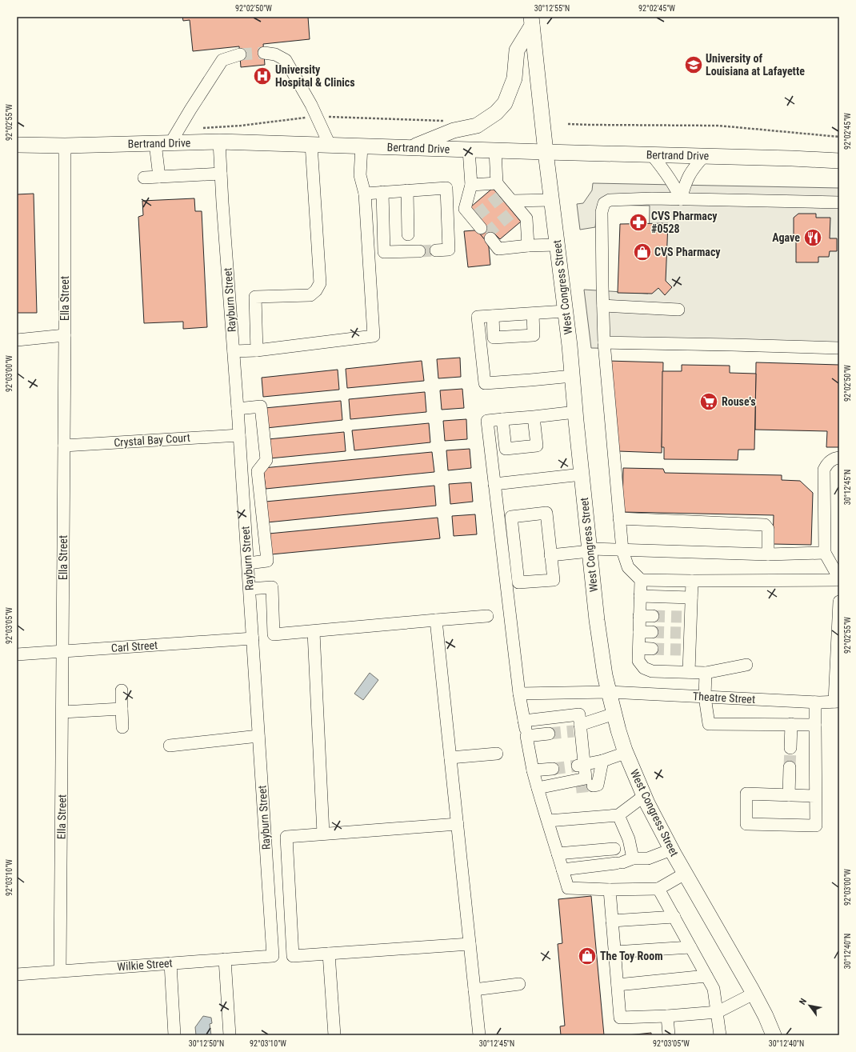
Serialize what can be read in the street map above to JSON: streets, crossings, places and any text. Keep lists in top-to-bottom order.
{
  "streets": {
    "main road": ["Bertrand Drive", "West Congress Street"],
    "street": [
      "Ella Street",
      "Rayburn Street",
      "Crystal Bay Court",
      "Carl Street",
      "Theatre Street",
      "Wilkie Street"
    ]
  },
  "crossings": [
    ["Bertrand Drive", "West Congress Street"],
    ["Bertrand Drive", "Ella Street"],
    ["Bertrand Drive", "Rayburn Street"],
    ["West Congress Street", "Theatre Street"],
    ["Ella Street", "Crystal Bay Court"],
    ["Ella Street", "Carl Street"],
    ["Ella Street", "Wilkie Street"],
    ["Rayburn Street", "Crystal Bay Court"],
    ["Rayburn Street", "Carl Street"],
    ["Rayburn Street", "Wilkie Street"]
  ],
  "places": {
    "school or university": ["University of Louisiana at Lafayette"],
    "hospital": ["University Hospital & Clinics"],
    "pharmacy": ["CVS Pharmacy #0528"],
    "restaurant": ["Agave"],
    "shop": ["CVS Pharmacy", "The Toy Room"],
    "supermarket": ["Rouse's"]
  },
  "north": "top left",
  "coordinates": [
    "92°02'50\"W",
    "30°12'55\"N",
    "92°02'45\"W",
    "92°02'55\"W",
    "92°03'00\"W",
    "30°12'45\"N",
    "92°03'05\"W",
    "92°03'10\"W",
    "30°12'40\"N",
    "30°12'50\"N"
  ]
}
